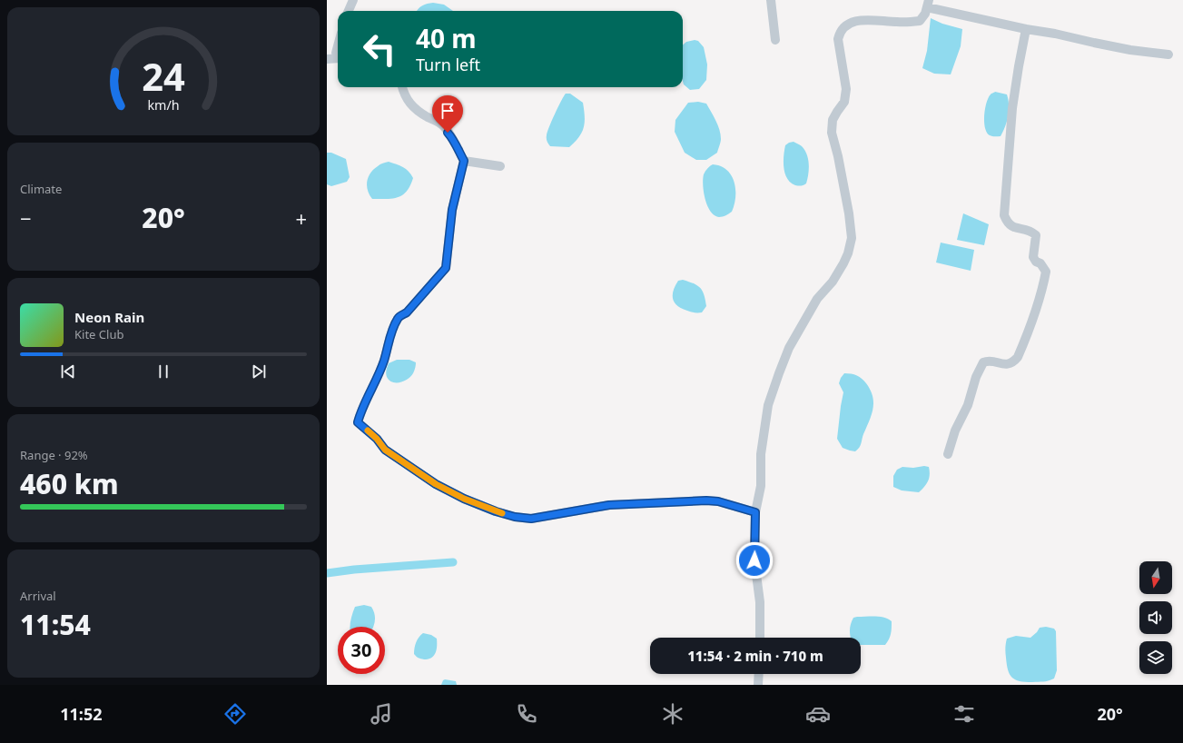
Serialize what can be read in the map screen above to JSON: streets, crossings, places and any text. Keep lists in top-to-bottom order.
{
  "north": "bottom",
  "page": {
    "turn": ["40 m", "Turn left"],
    "tile": [
      "Climate",
      ["Range · 92%", "460 km"],
      ["Arrival", "11:54"]
    ],
    "heat": ["−", "20°", "+"],
    "song": ["Neon Rain", "Kite Club"],
    "limit": "30",
    "trip": "11:54 · 2 min · 710 m",
    "tabs": ["11:52", "20°"],
    "gauge": ["24", "km/h"]
  }
}
